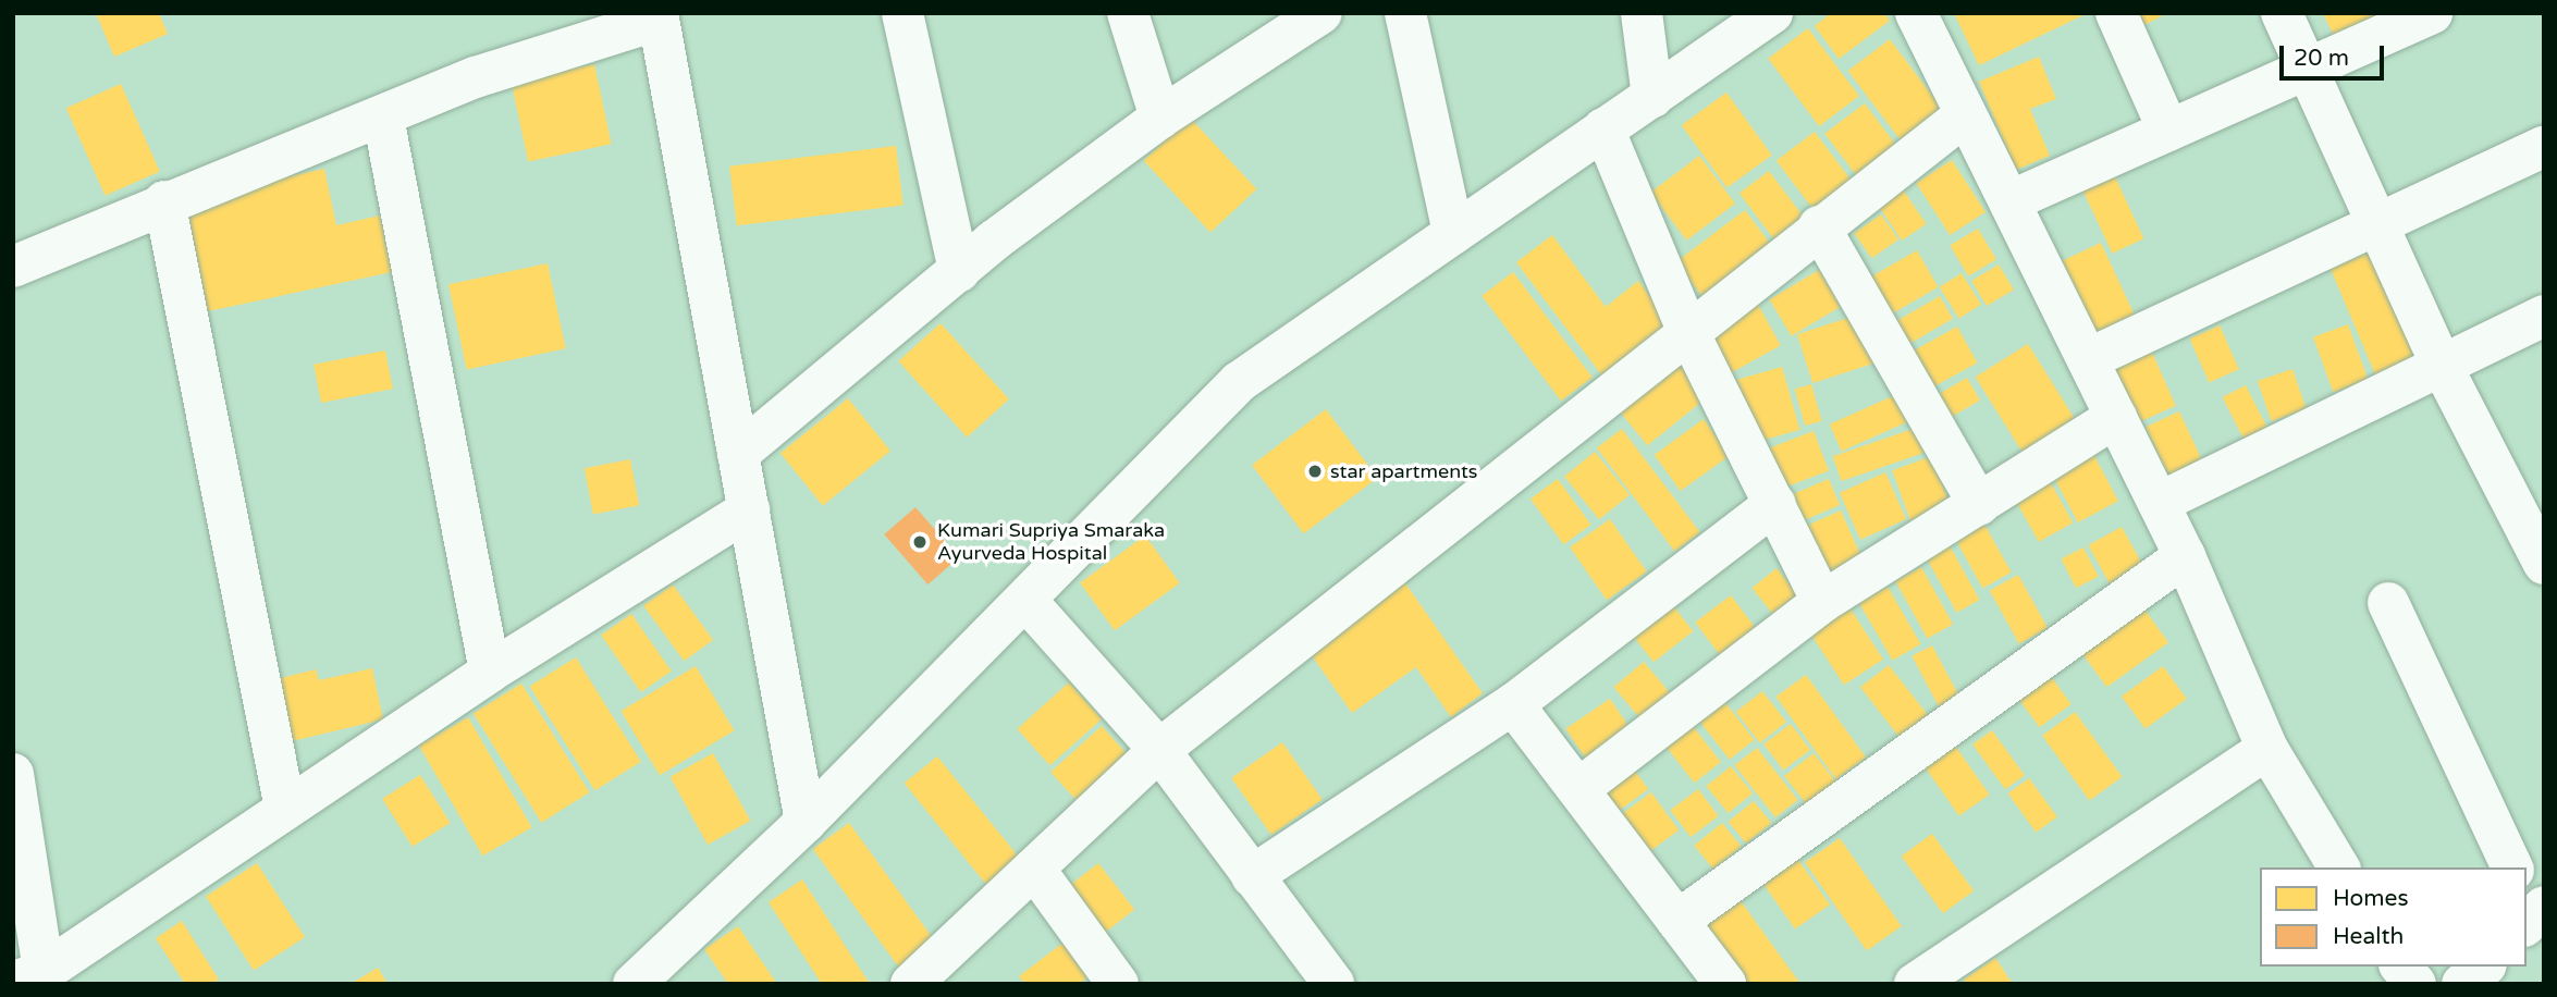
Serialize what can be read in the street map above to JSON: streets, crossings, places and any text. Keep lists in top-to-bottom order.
{
  "places": ["star apartments", "Kumari Supriya Smaraka Ayurveda Hospital"],
  "legend": ["Homes", "Health"],
  "scale_bar": "20 m"
}
